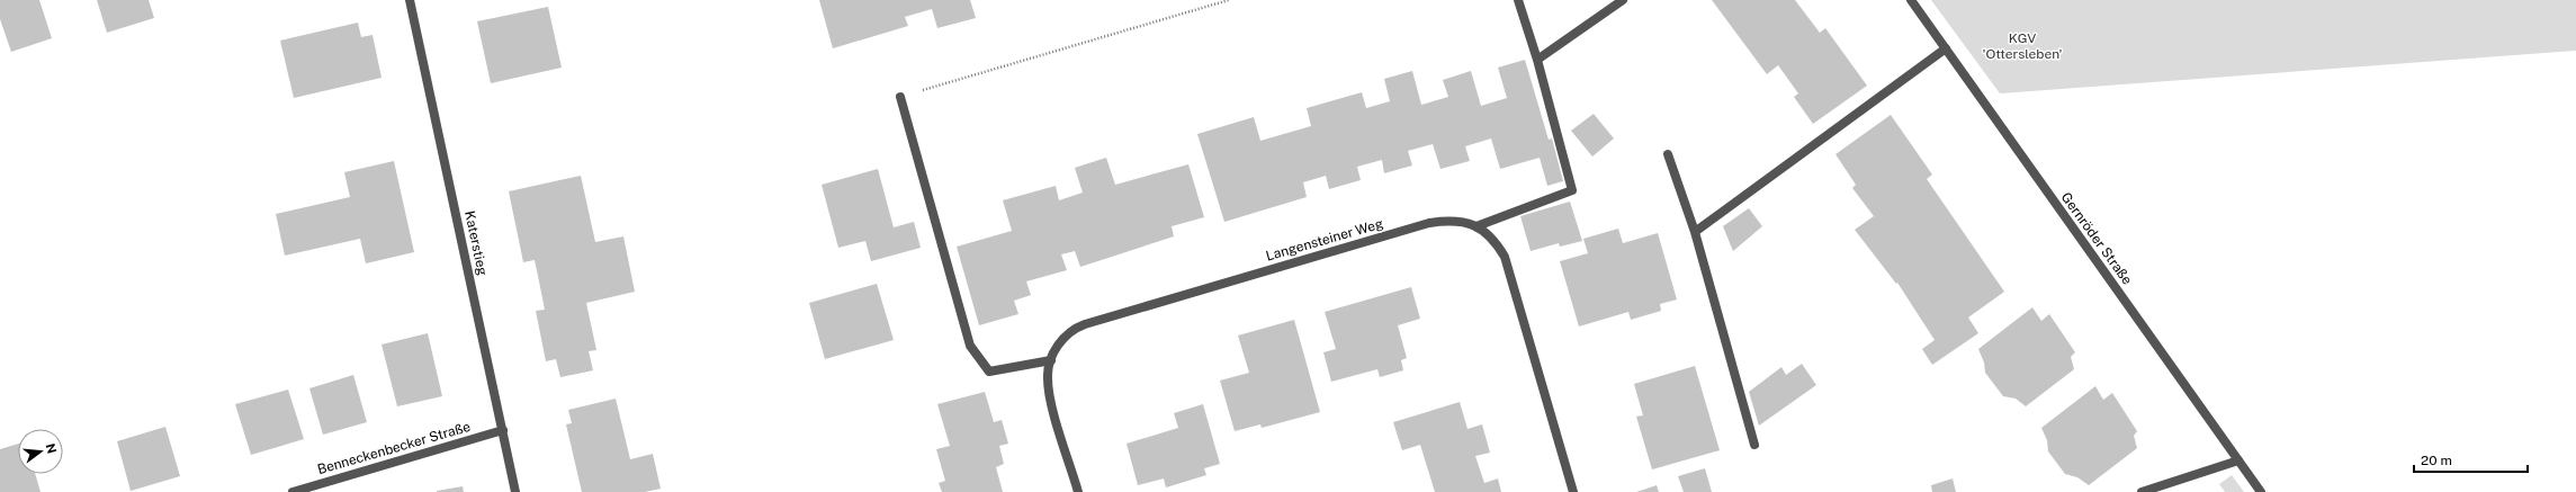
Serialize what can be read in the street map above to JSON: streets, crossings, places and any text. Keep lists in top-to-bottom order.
{
  "streets": {
    "street": [
      "Gernröder Straße",
      "Langensteiner Weg",
      "Katerstieg",
      "Benneckenbecker Straße"
    ]
  },
  "crossings": [
    ["Katerstieg", "Benneckenbecker Straße"]
  ],
  "parks": ["KGV 'Ottersleben'"],
  "scale_bar": "20 m",
  "north": "right"
}
